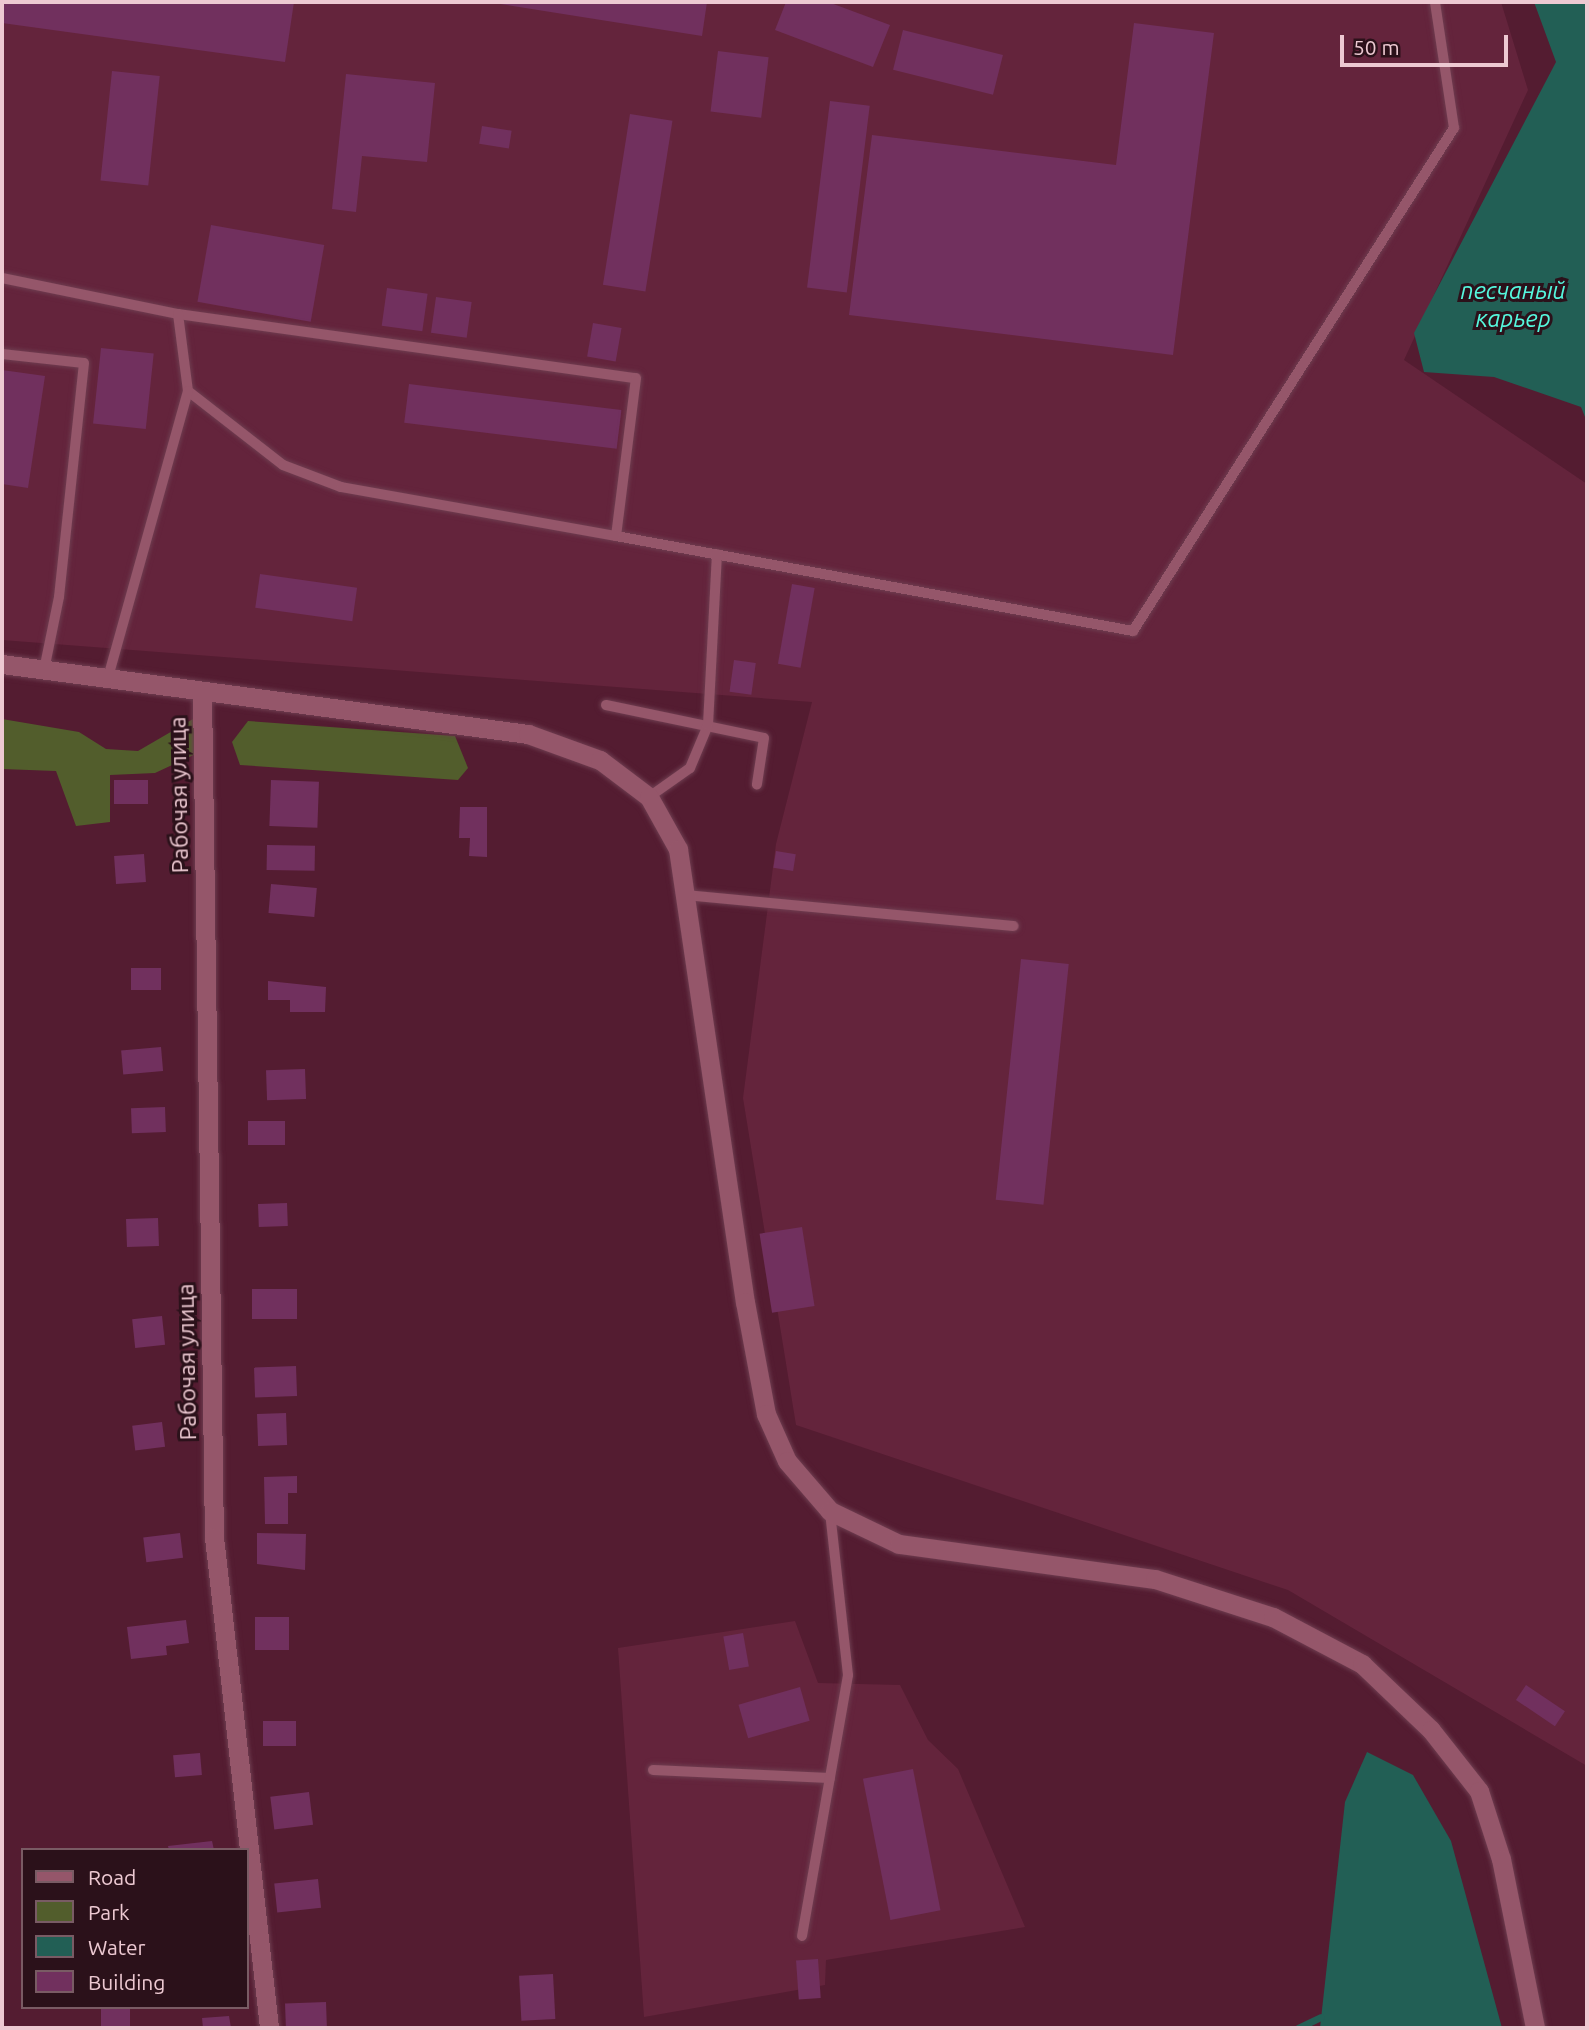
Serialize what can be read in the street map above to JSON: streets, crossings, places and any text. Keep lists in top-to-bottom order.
{
  "streets": {
    "street": ["Рабочая улица"]
  },
  "water": ["песчаный карьер"],
  "legend": [
    "Road",
    "Park",
    "Water",
    "Building"
  ],
  "scale_bar": "50 m"
}
